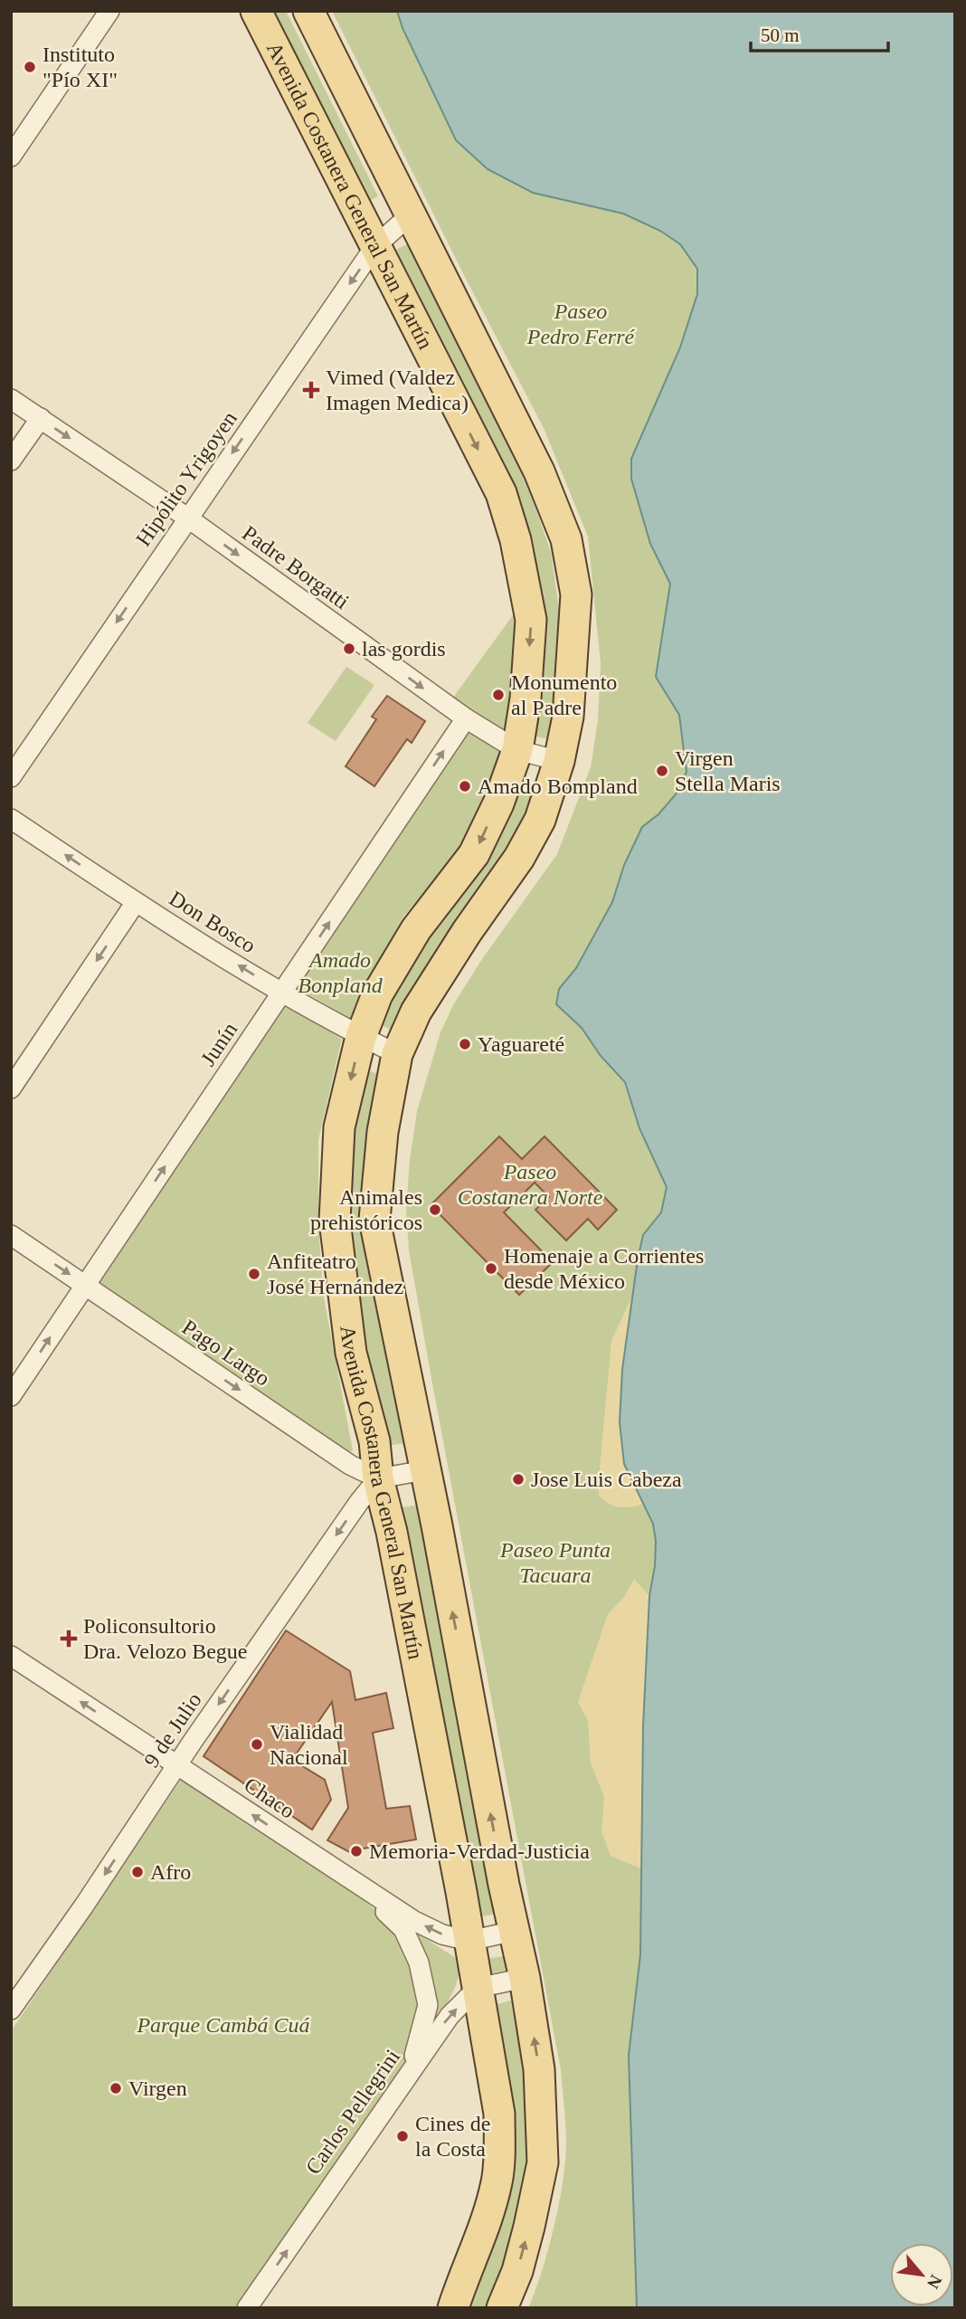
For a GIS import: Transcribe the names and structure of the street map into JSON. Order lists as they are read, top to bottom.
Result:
{
  "streets": {
    "main road": ["Avenida Costanera General San Martín"],
    "street": [
      "Hipólito Yrigoyen",
      "Padre Borgatti",
      "Don Bosco",
      "Junín",
      "Pago Largo",
      "9 de Julio",
      "Chaco",
      "Carlos Pellegrini"
    ]
  },
  "crossings": [
    ["Avenida Costanera General San Martín", "Hipólito Yrigoyen"],
    ["Avenida Costanera General San Martín", "Padre Borgatti"],
    ["Avenida Costanera General San Martín", "Don Bosco"],
    ["Avenida Costanera General San Martín", "Pago Largo"],
    ["Avenida Costanera General San Martín", "9 de Julio"],
    ["Avenida Costanera General San Martín", "Chaco"],
    ["Avenida Costanera General San Martín", "Carlos Pellegrini"],
    ["Hipólito Yrigoyen", "Padre Borgatti"],
    ["Padre Borgatti", "Junín"],
    ["Don Bosco", "Junín"],
    ["Junín", "Pago Largo"],
    ["Pago Largo", "9 de Julio"],
    ["9 de Julio", "Chaco"]
  ],
  "one_way": [
    "Hipólito Yrigoyen",
    "Padre Borgatti",
    "Don Bosco",
    "Junín",
    "Pago Largo",
    "9 de Julio",
    "Chaco",
    "Carlos Pellegrini"
  ],
  "parks": [
    "Paseo Pedro Ferré",
    "Amado Bonpland",
    "Paseo Costanera Norte",
    "Paseo Punta Tacuara",
    "Parque Cambá Cuá"
  ],
  "places": {
    "other": [
      "Instituto \"Pío XI\"",
      "las gordis",
      "Monumento al Padre",
      "Virgen Stella Maris",
      "Amado Bompland",
      "Yaguareté",
      "Animales prehistóricos",
      "Homenaje a Corrientes desde México",
      "Anfiteatro José Hernández",
      "Jose Luis Cabeza",
      "Vialidad Nacional",
      "Memoria-Verdad-Justicia",
      "Afro",
      "Virgen",
      "Cines de la Costa"
    ],
    "health": ["Vimed (Valdez Imagen Medica)", "Policonsultorio Dra. Velozo Begue"]
  },
  "scale_bar": "50 m",
  "north": "bottom right"
}
